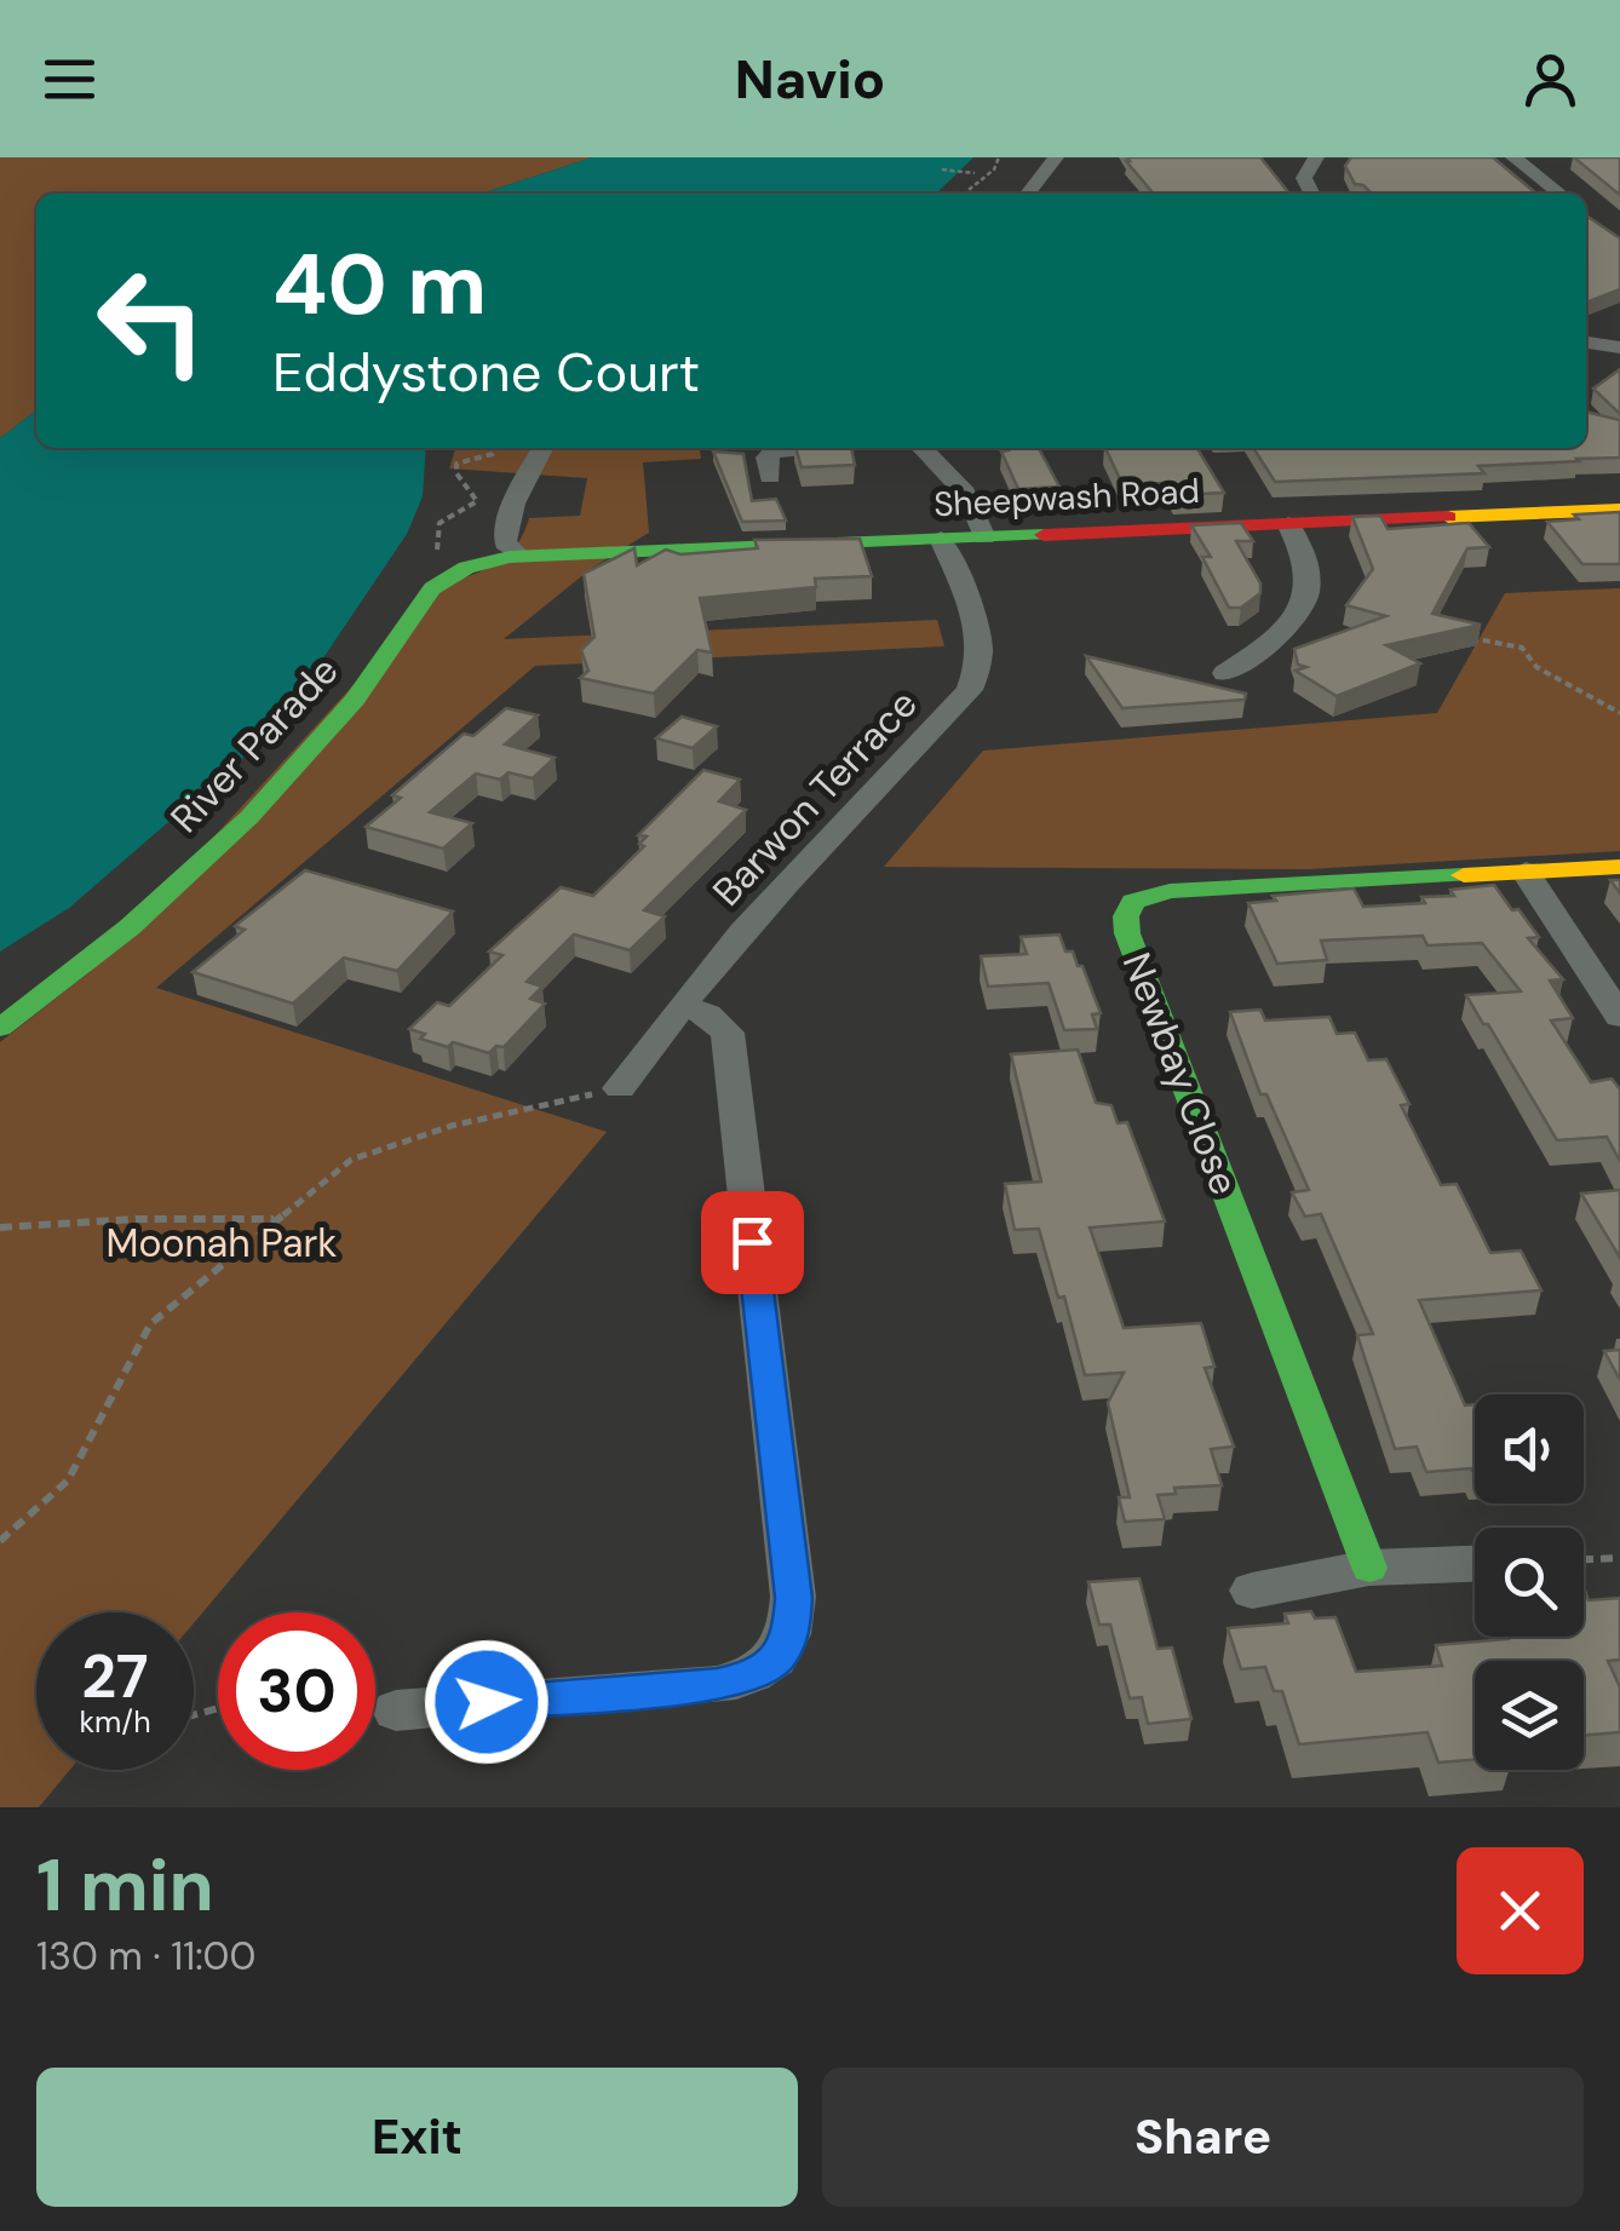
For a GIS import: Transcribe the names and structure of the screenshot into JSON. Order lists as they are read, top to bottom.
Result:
{
  "streets": {
    "street": [
      "Sheepwash Road",
      "River Parade",
      "Barwon Terrace",
      "Newbay Close"
    ]
  },
  "crossings": [
    ["Sheepwash Road", "Barwon Terrace"]
  ],
  "parks": ["Moonah Park"],
  "page": {
    "header": "Navio",
    "turn": ["40 m", "Eddystone Court"],
    "speed": "27 km/h",
    "limit": "30",
    "heading": ["1 min", "130 m · 11:00"],
    "buttons": ["Exit", "Share"]
  }
}
